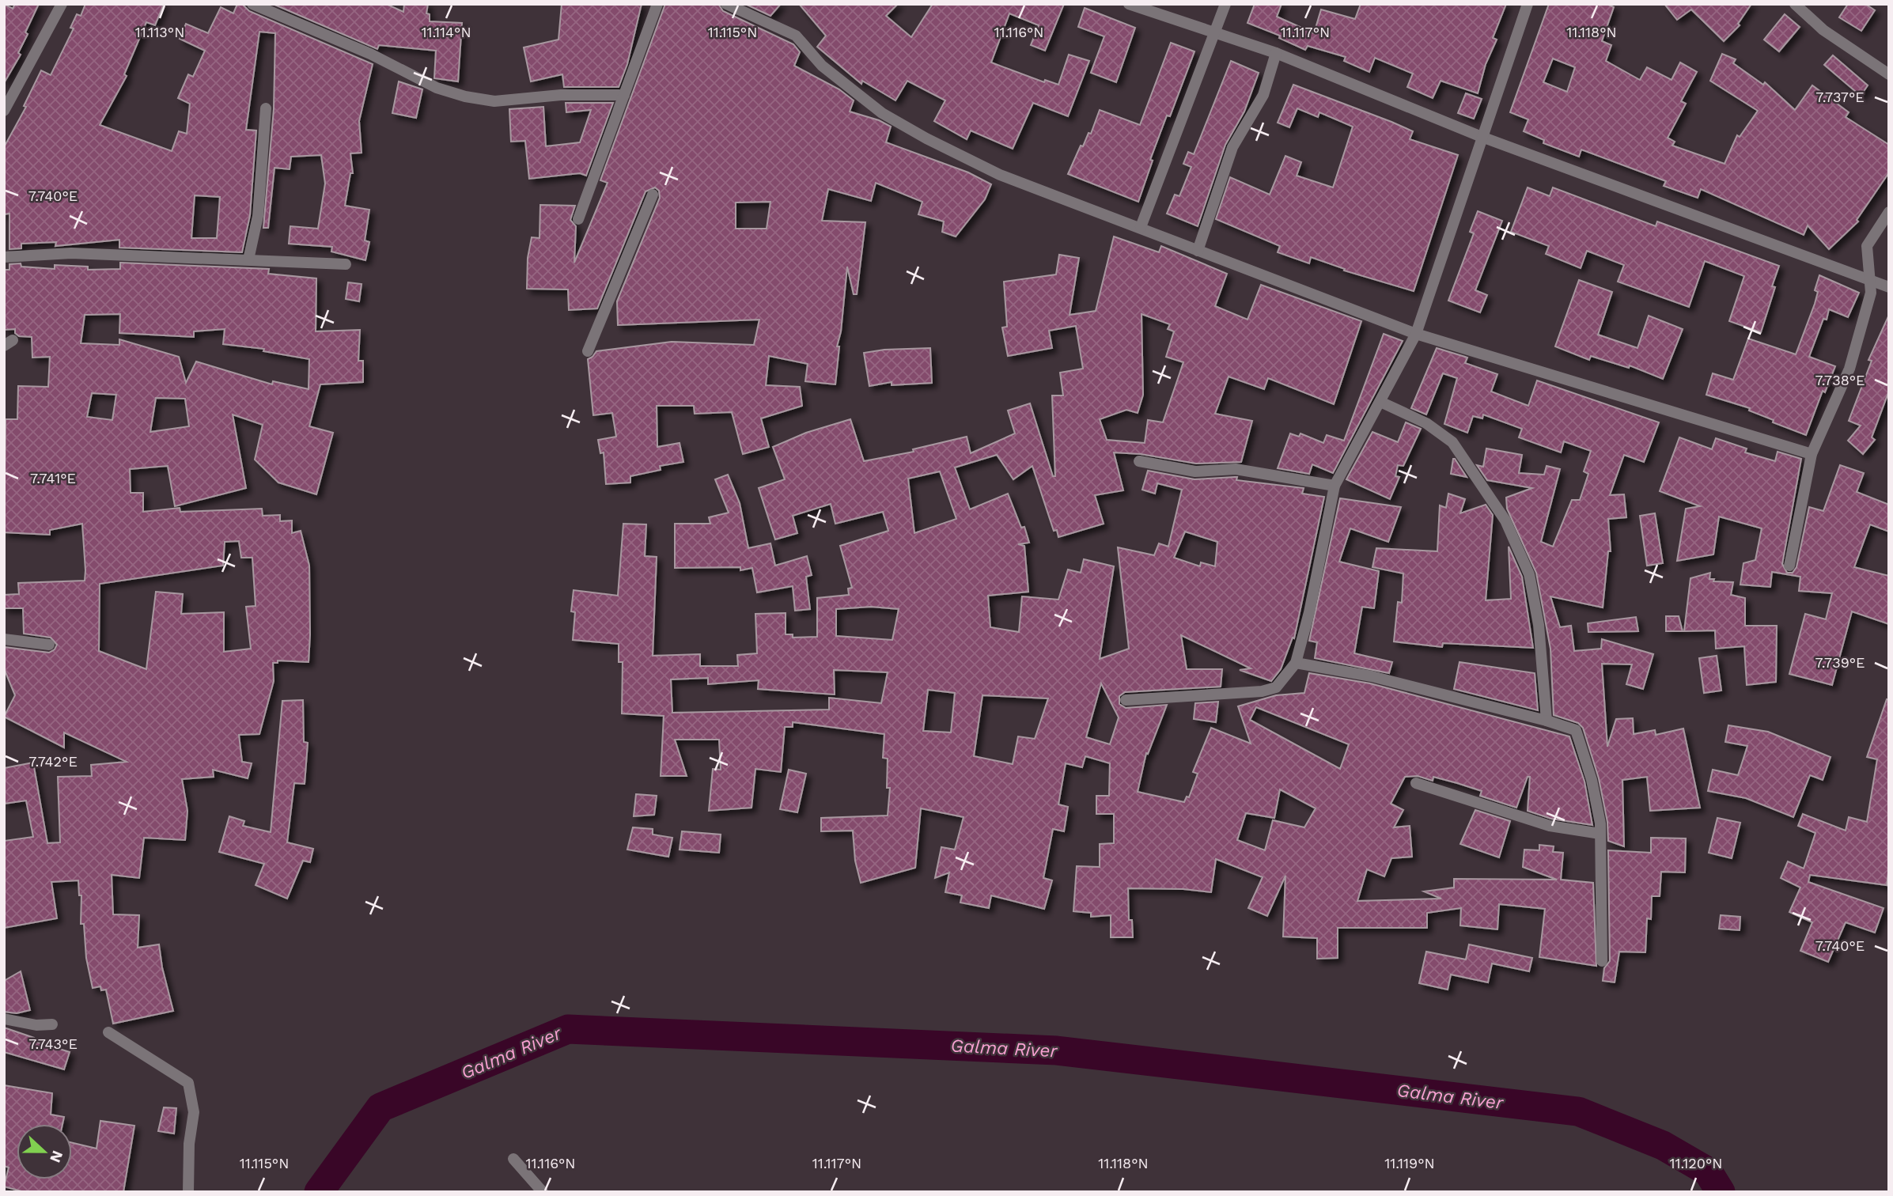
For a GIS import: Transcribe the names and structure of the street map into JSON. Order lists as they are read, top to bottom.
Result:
{
  "water": ["Galma River"],
  "north": "right",
  "coordinates": [
    "11.113°N",
    "11.114°N",
    "11.115°N",
    "11.116°N",
    "11.117°N",
    "11.118°N",
    "7.737°E",
    "7.740°E",
    "7.738°E",
    "7.741°E",
    "7.739°E",
    "7.742°E",
    "7.743°E",
    "11.119°N",
    "11.120°N"
  ]
}
